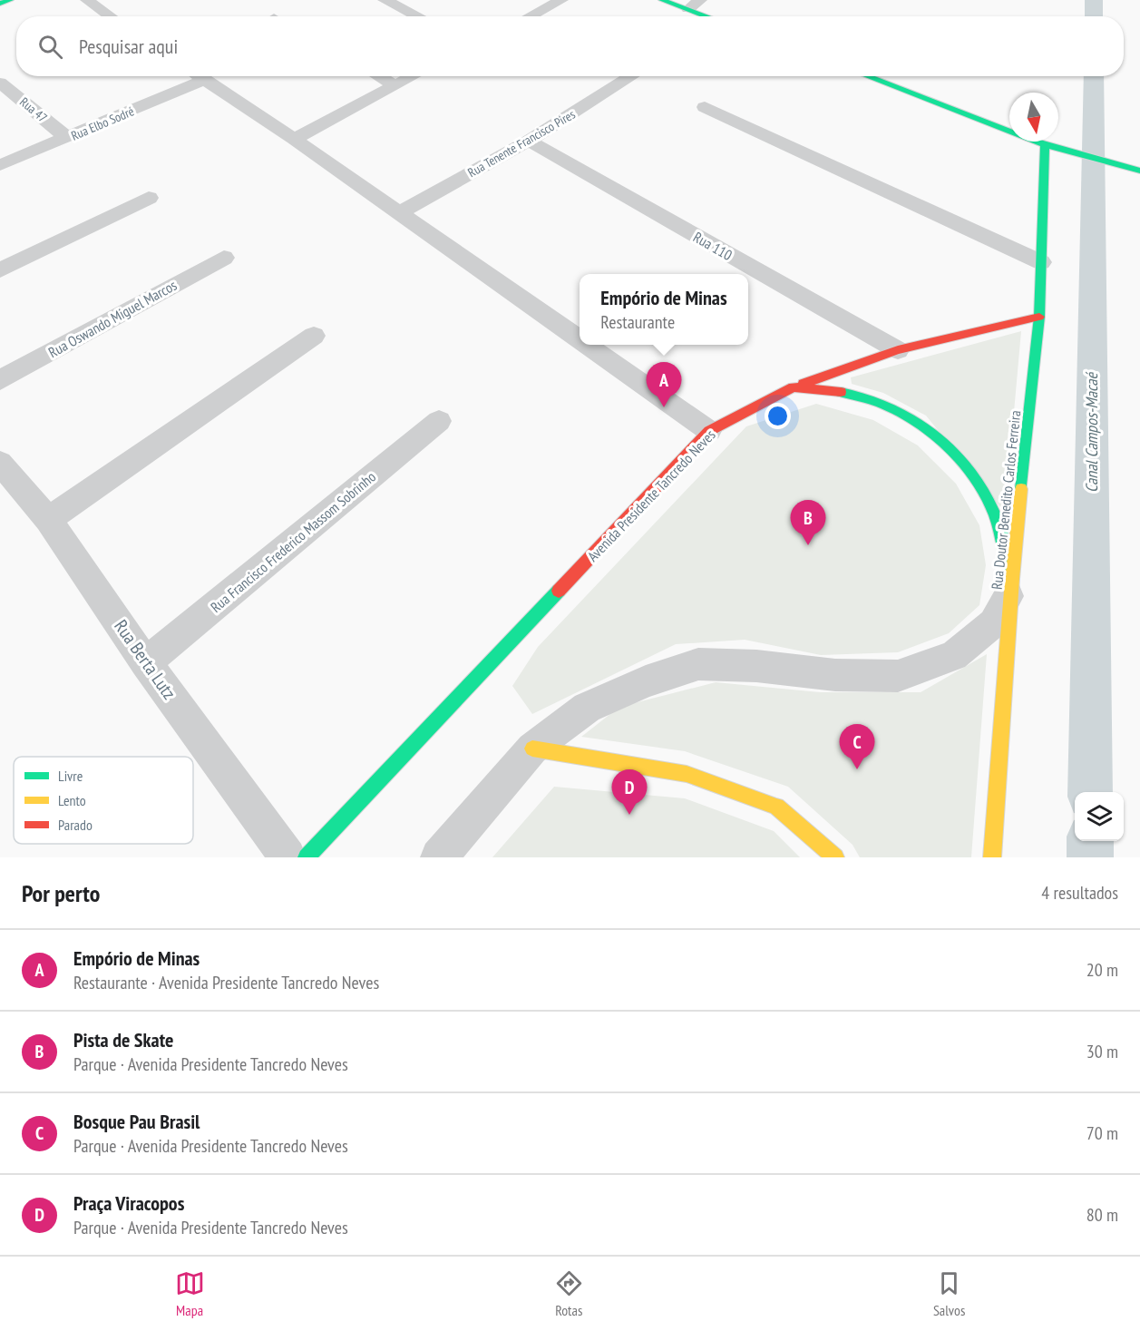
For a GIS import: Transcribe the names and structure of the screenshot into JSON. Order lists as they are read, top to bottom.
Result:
{
  "streets": {
    "street": [
      "Rua 47",
      "Rua Elbo Sodré",
      "Rua Tenente Francisco Pires",
      "Rua 110",
      "Rua Oswando Miguel Marcos",
      "Avenida Presidente Tancredo Neves",
      "Rua Doutor Benedito Carlos Ferreira",
      "Rua Francisco Frederico Massom Sobrinho",
      "Rua Berta Lutz"
    ]
  },
  "crossings": [
    ["Rua 47", "Rua Elbo Sodré"],
    ["Rua Tenente Francisco Pires", "Rua 110"],
    ["Rua 110", "Avenida Presidente Tancredo Neves"],
    ["Avenida Presidente Tancredo Neves", "Rua Doutor Benedito Carlos Ferreira"],
    ["Rua Francisco Frederico Massom Sobrinho", "Rua Berta Lutz"]
  ],
  "water": ["Canal Campos-Macaé"],
  "legend": ["Livre", "Lento", "Parado"],
  "north": "bottom",
  "page": {
    "search": "Pesquisar aqui",
    "popup": ["Empório de Minas", "Restaurante"],
    "pins": [
      "A",
      "B",
      "C",
      "D"
    ],
    "heading": ["Por perto", "4 resultados"],
    "list": [
      {
        "mark": "A",
        "name": "Empório de Minas",
        "note": "Restaurante · Avenida Presidente Tancredo Neves",
        "value": "20 m"
      },
      {
        "mark": "B",
        "name": "Pista de Skate",
        "note": "Parque · Avenida Presidente Tancredo Neves",
        "value": "30 m"
      },
      {
        "mark": "C",
        "name": "Bosque Pau Brasil",
        "note": "Parque · Avenida Presidente Tancredo Neves",
        "value": "70 m"
      },
      {
        "mark": "D",
        "name": "Praça Viracopos",
        "note": "Parque · Avenida Presidente Tancredo Neves",
        "value": "80 m"
      }
    ],
    "nav": ["Mapa", "Rotas", "Salvos"]
  }
}
